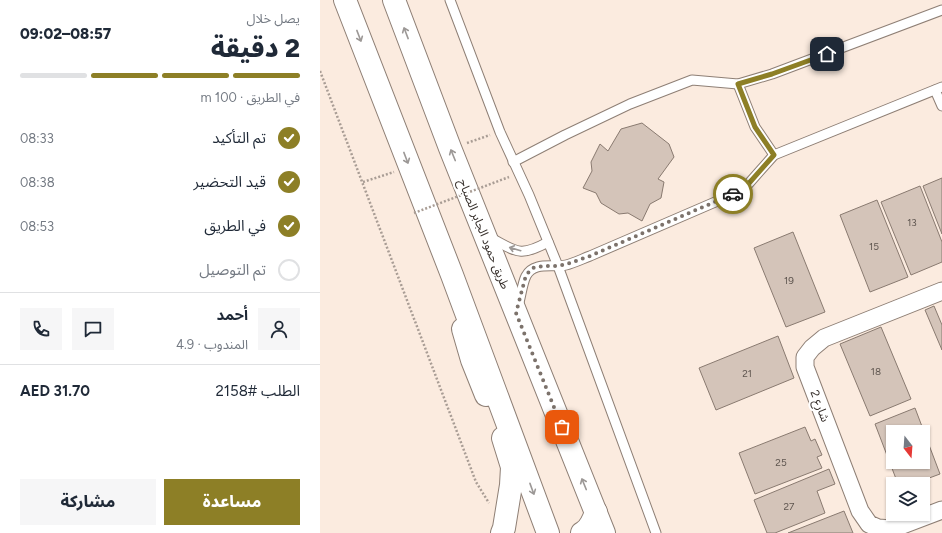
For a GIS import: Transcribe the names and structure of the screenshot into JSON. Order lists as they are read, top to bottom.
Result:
{
  "streets": {
    "main road": ["طريق حمود الجابر الصباح"],
    "street": ["شارع 2"]
  },
  "house_numbers": [
    "13",
    "15",
    "19",
    "18",
    "21",
    "25",
    "27"
  ],
  "north": "bottom",
  "page": {
    "heading": ["2 دقيقة", "يصل خلال", "08:57–09:02"],
    "panel": [
      "أحمد",
      "المندوب · 4.9",
      "الطلب #2158",
      "AED 31.70"
    ],
    "bar": "في الطريق · 100 m",
    "list": [
      ["تم التأكيد", "08:33"],
      ["قيد التحضير", "08:38"],
      ["في الطريق", "08:53"],
      "تم التوصيل"
    ],
    "buttons": ["مساعدة", "مشاركة"]
  }
}
